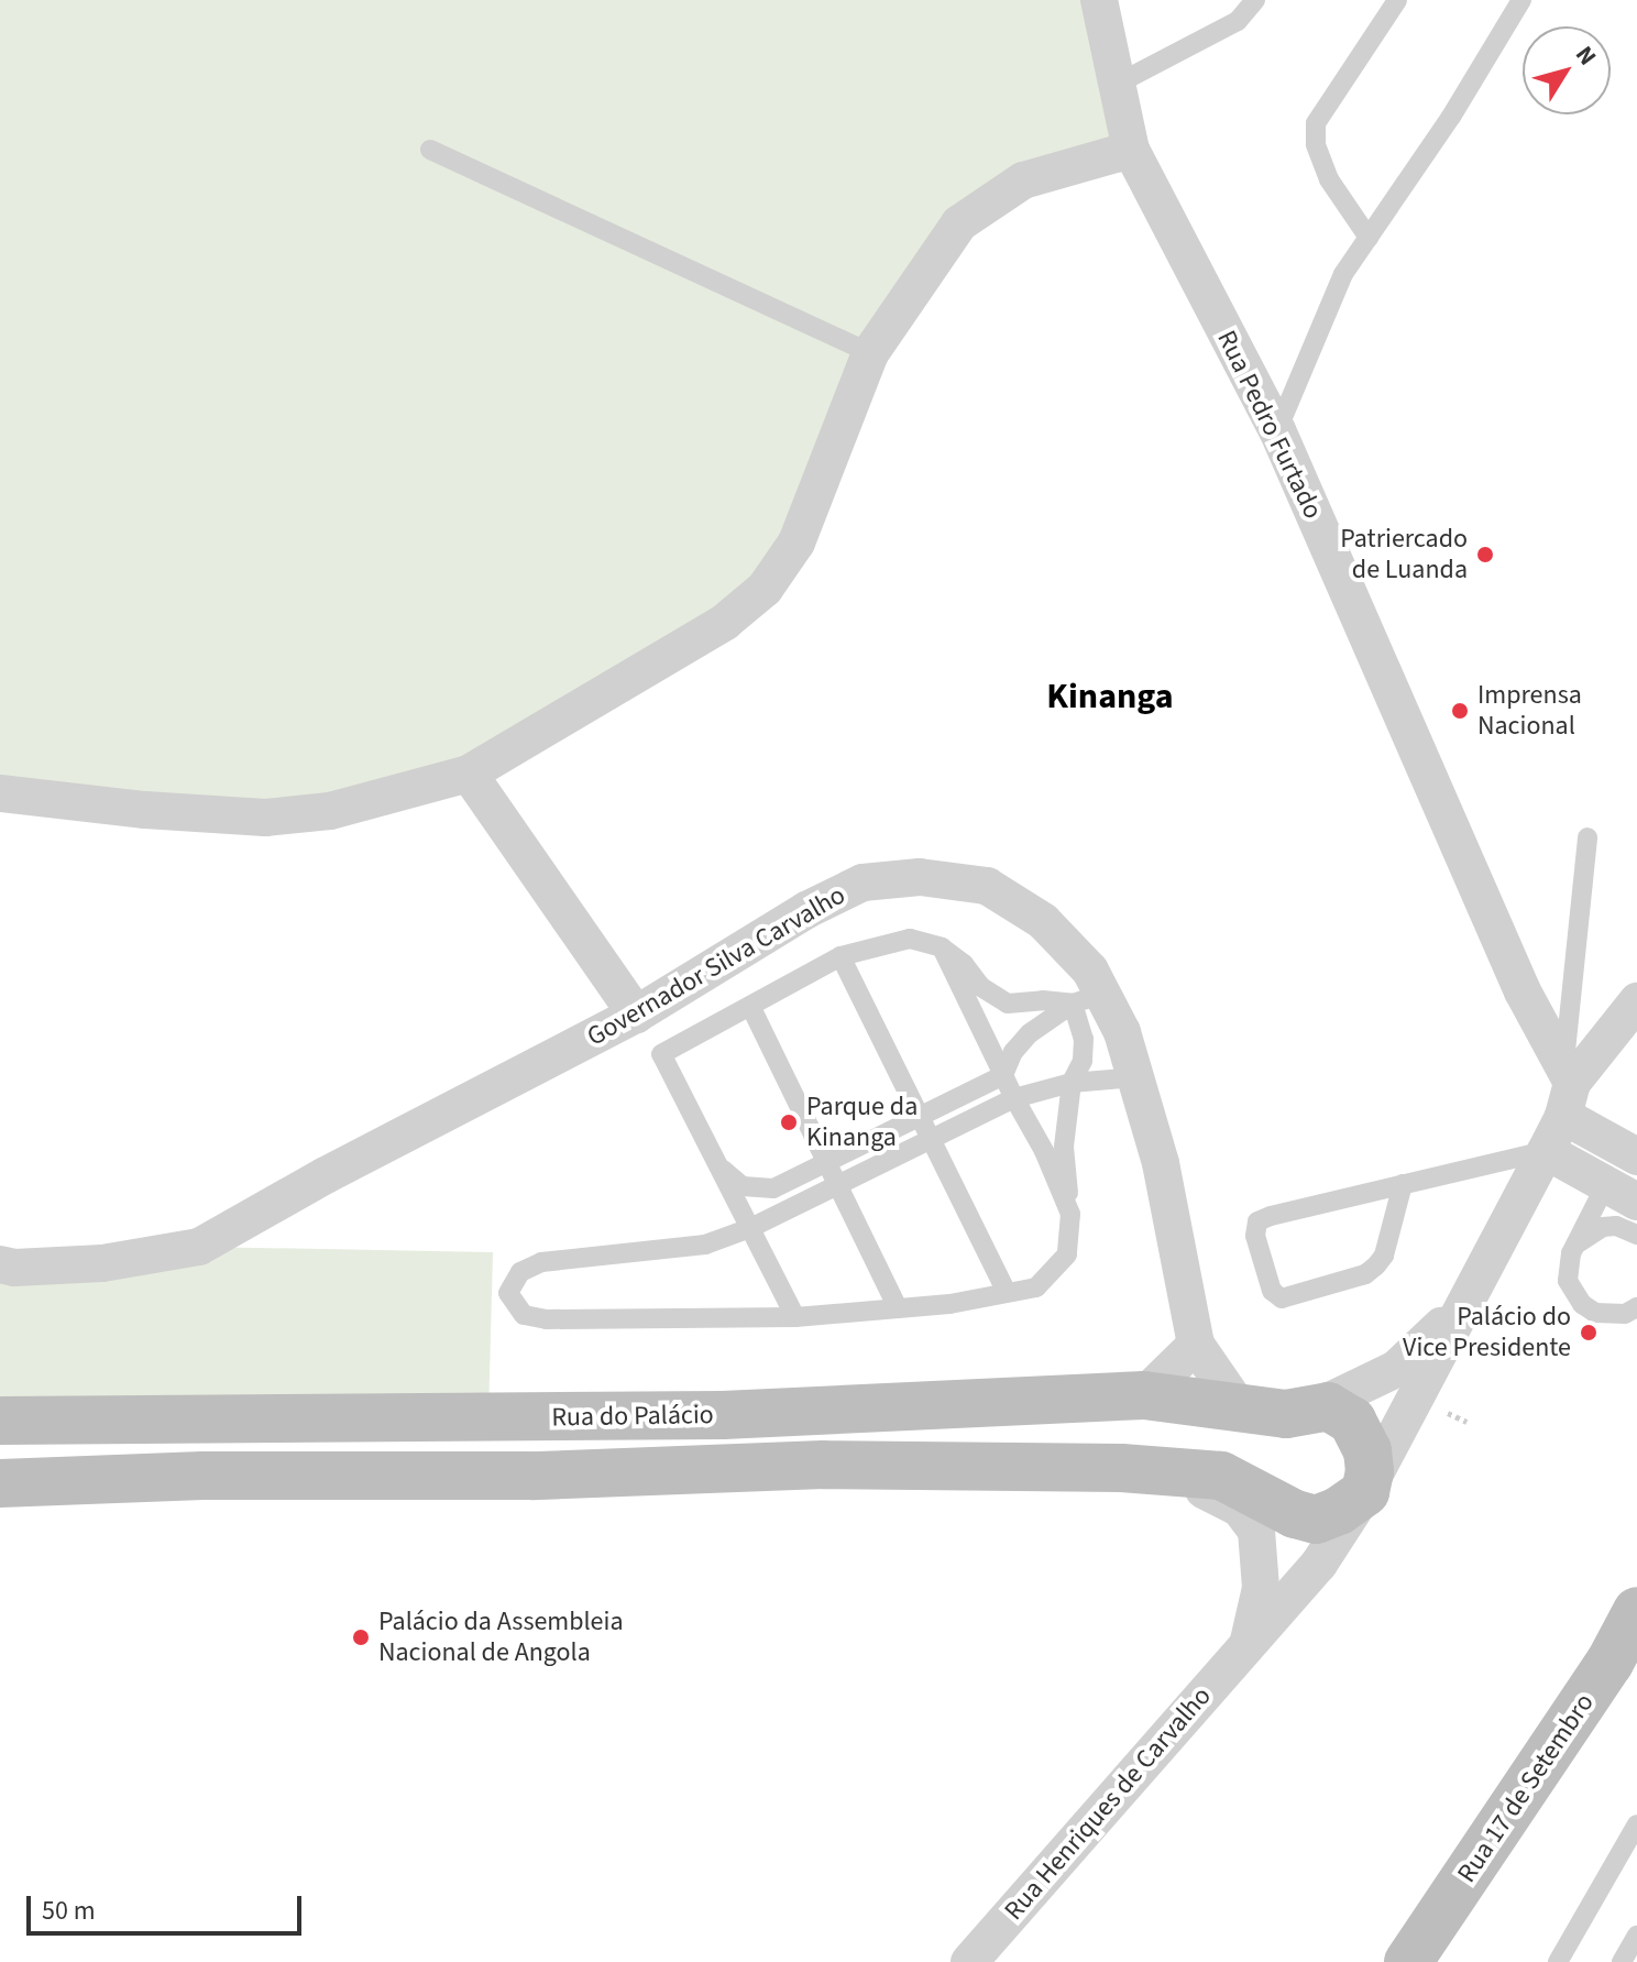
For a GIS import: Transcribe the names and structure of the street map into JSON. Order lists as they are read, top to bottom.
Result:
{
  "streets": {
    "street": [
      "Rua Pedro Furtado",
      "Governador Silva Carvalho",
      "Rua do Palácio",
      "Rua 17 de Setembro",
      "Rua Henriques de Carvalho"
    ]
  },
  "crossings": [
    ["Rua Pedro Furtado", "Rua Henriques de Carvalho"],
    ["Governador Silva Carvalho", "Rua do Palácio"],
    ["Rua do Palácio", "Rua Henriques de Carvalho"]
  ],
  "districts": ["Kinanga"],
  "places": [
    "Patriercado de Luanda",
    "Imprensa Nacional",
    "Parque da Kinanga",
    "Palácio do Vice Presidente",
    "Palácio da Assembleia Nacional de Angola"
  ],
  "scale_bar": "50 m",
  "north": "top right"
}
